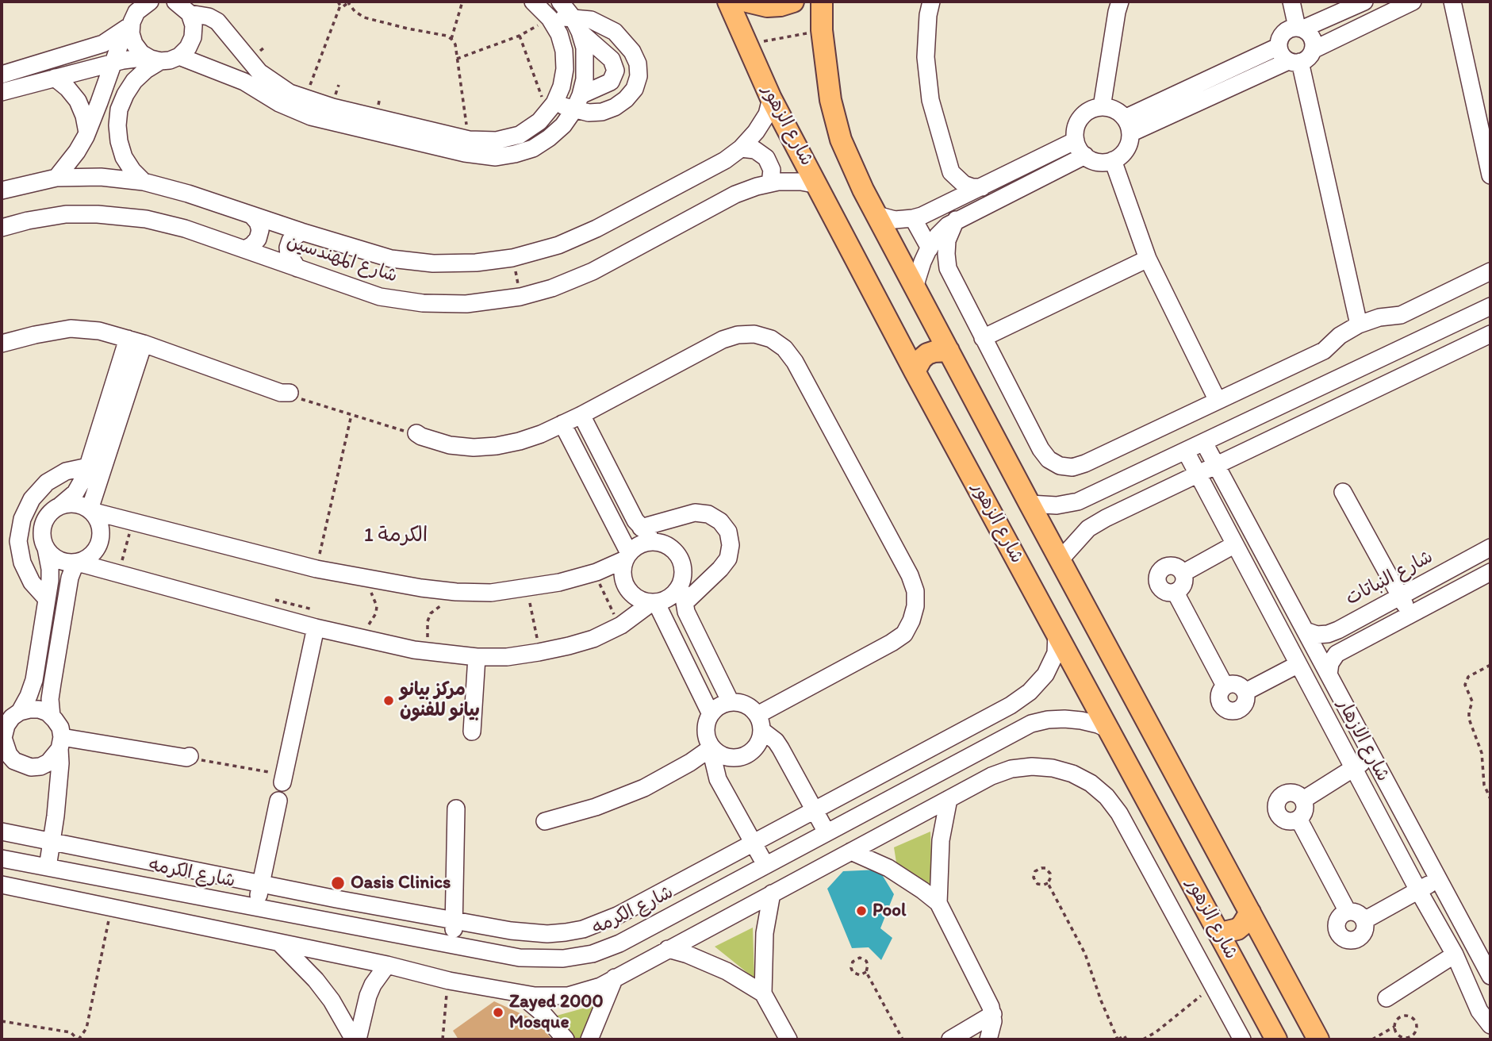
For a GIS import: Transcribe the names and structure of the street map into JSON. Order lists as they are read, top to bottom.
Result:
{
  "streets": {
    "main road": ["شارع الزهور"],
    "street": [
      "شارع المهندسين",
      "شارع النباتات",
      "شارع الازهار",
      "شارع الكرمه"
    ]
  },
  "crossings": [
    ["شارع الزهور", "شارع المهندسين"],
    ["شارع الزهور", "شارع الكرمه"],
    ["شارع النباتات", "شارع الازهار"]
  ],
  "districts": ["الكرمة 1"],
  "places": [
    "مركز بيانو بيانو للفنون",
    "Oasis Clinics",
    "Pool",
    "Zayed 2000 Mosque"
  ]
}
